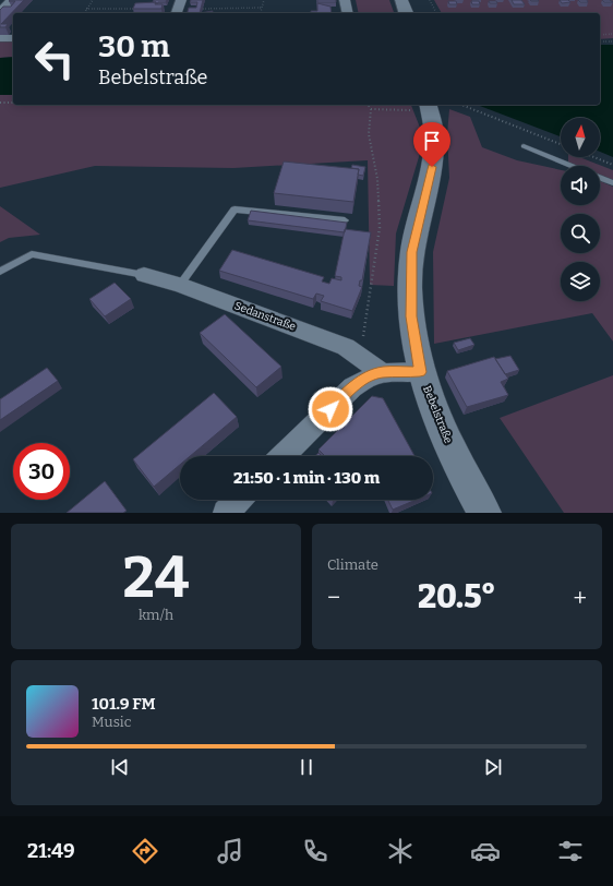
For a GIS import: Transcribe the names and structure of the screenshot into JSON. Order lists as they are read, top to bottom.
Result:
{
  "streets": {
    "main road": ["Bebelstraße"],
    "street": ["Sedanstraße"]
  },
  "north": "top",
  "page": {
    "turn": ["30 m", "Bebelstraße"],
    "limit": "30",
    "trip": "21:50 · 1 min · 130 m",
    "tile": [
      ["24", "km/h"],
      "Climate"
    ],
    "heat": ["−", "20.5°", "+"],
    "song": ["101.9 FM", "Music"],
    "tabs": "21:49"
  }
}
